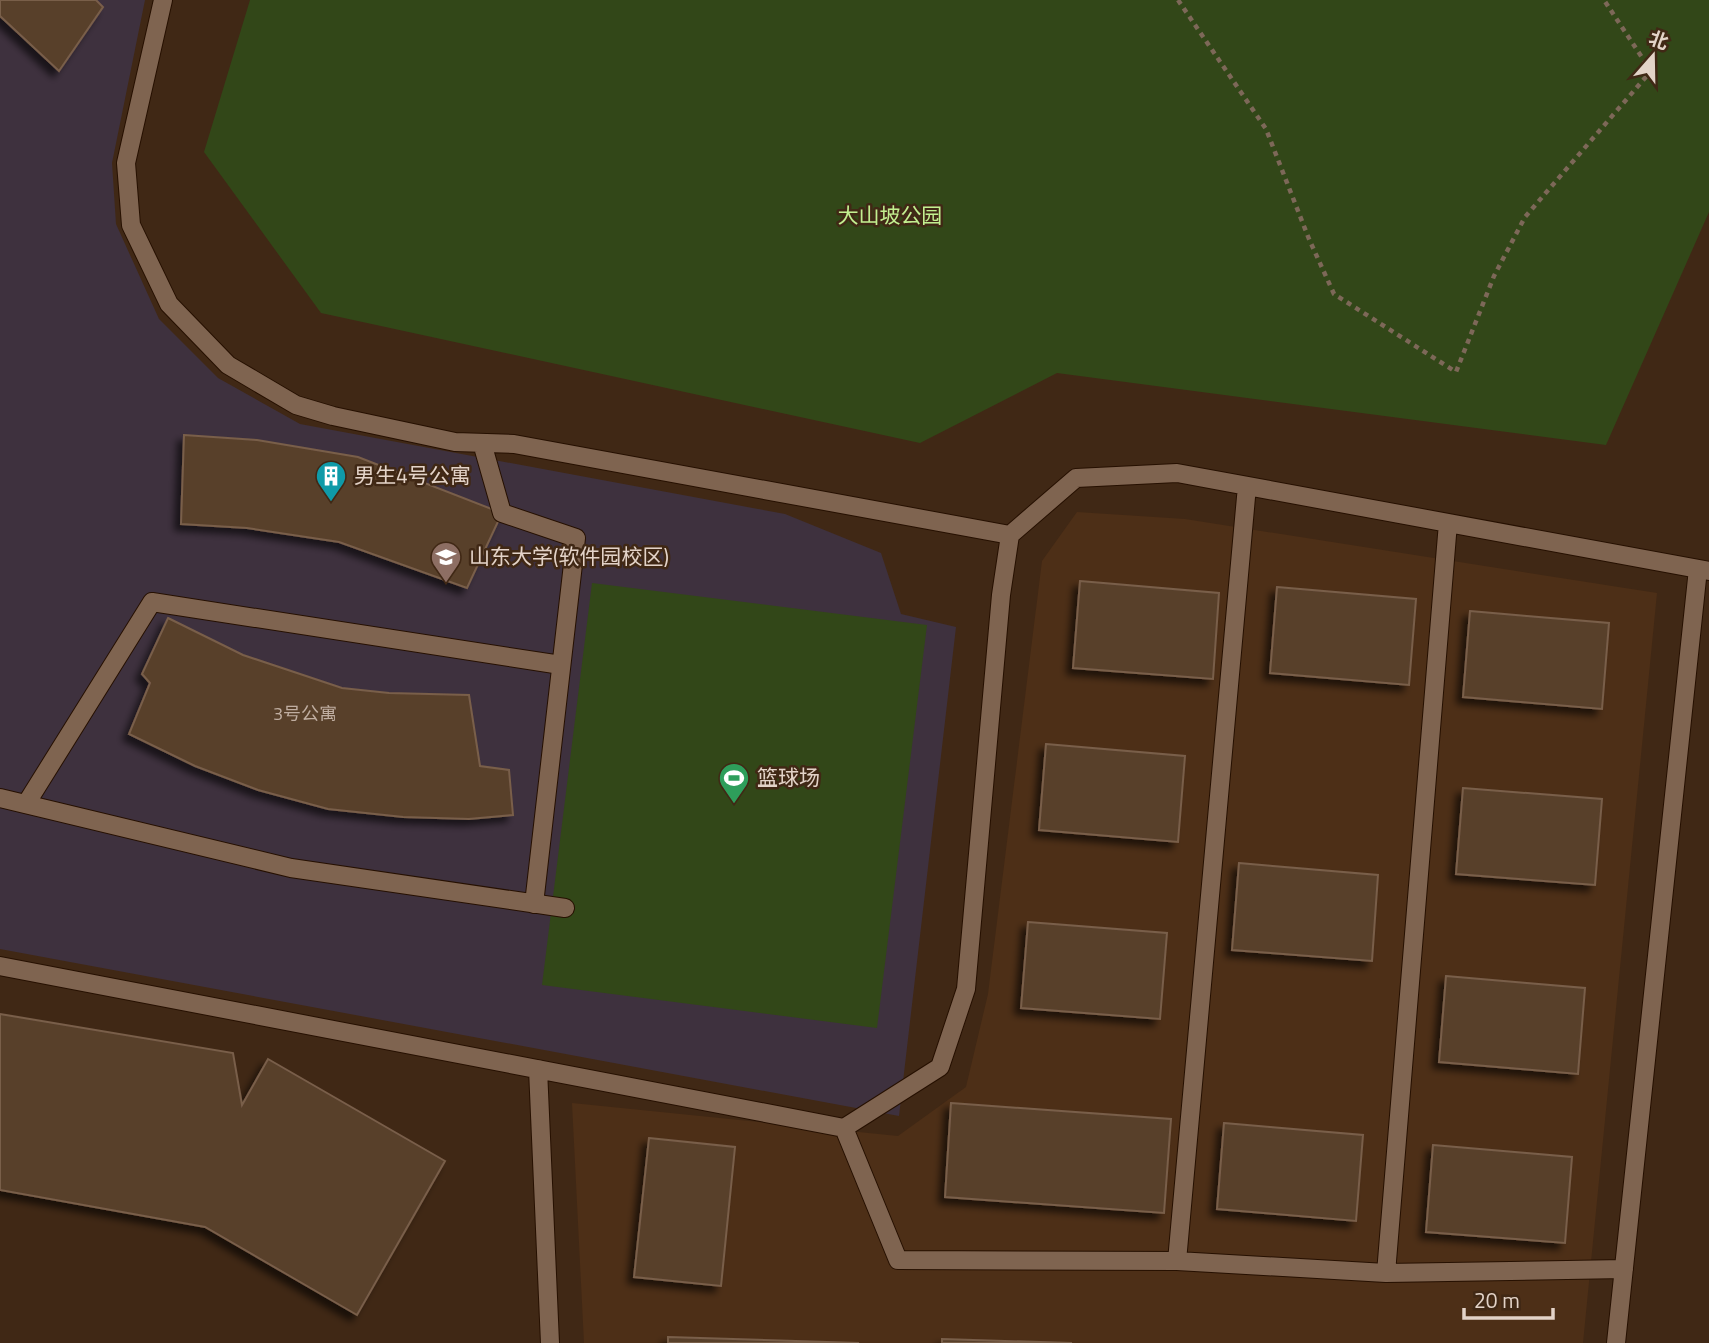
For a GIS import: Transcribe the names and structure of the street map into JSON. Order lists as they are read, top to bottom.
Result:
{
  "parks": ["大山坡公园"],
  "places": {
    "building": ["男生4号公寓"],
    "school or university": ["山东大学(软件园校区)"],
    "sports": ["篮球场"]
  },
  "house_numbers": ["3号公寓"],
  "scale_bar": "20 m",
  "north": "top"
}
